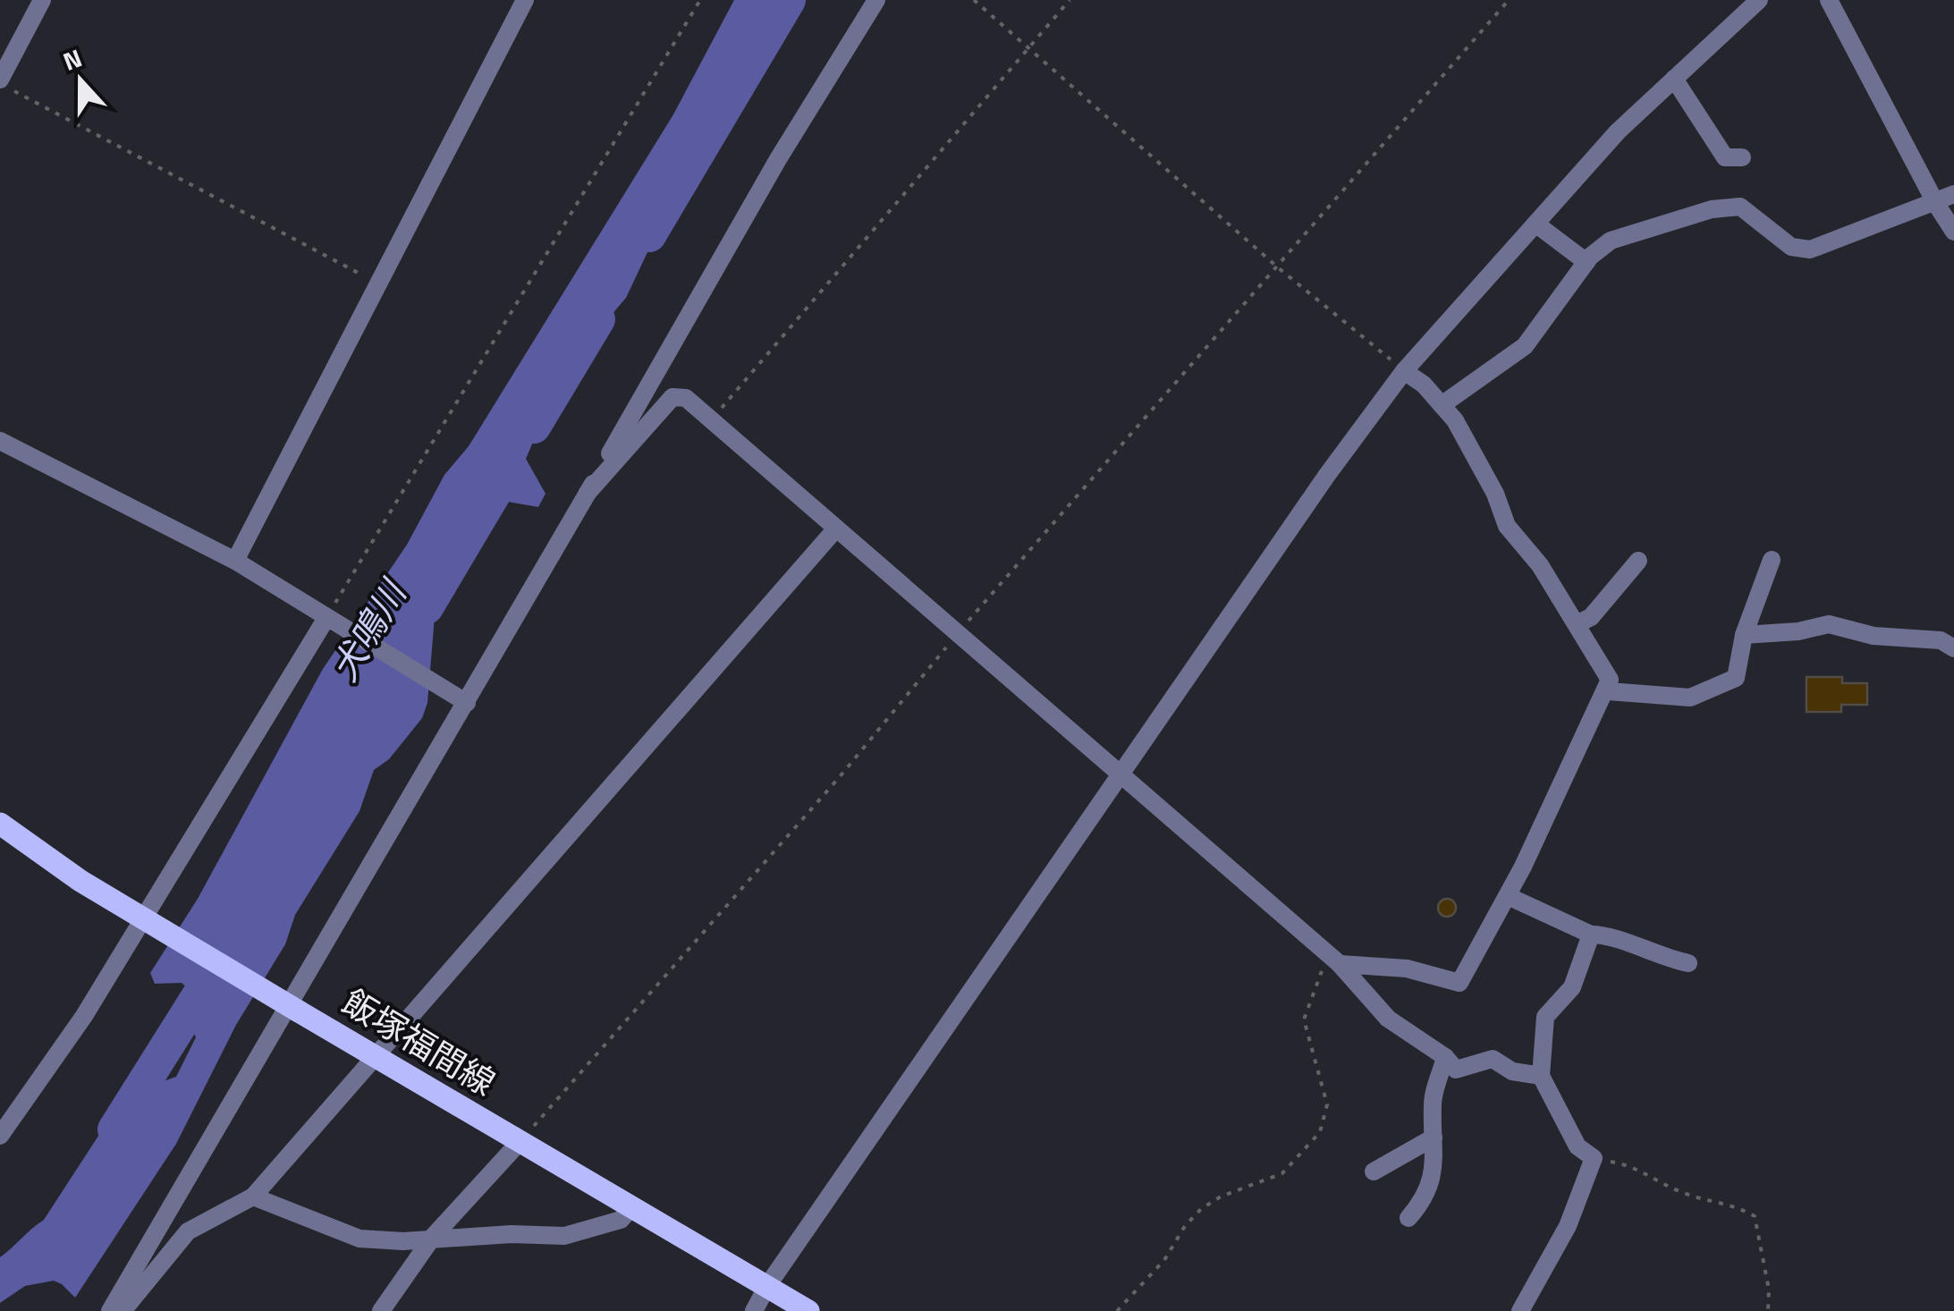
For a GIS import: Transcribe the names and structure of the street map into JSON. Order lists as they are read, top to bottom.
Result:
{
  "streets": {
    "main road": ["飯塚福間線"]
  },
  "water": ["犬鳴川"],
  "north": "top"
}
